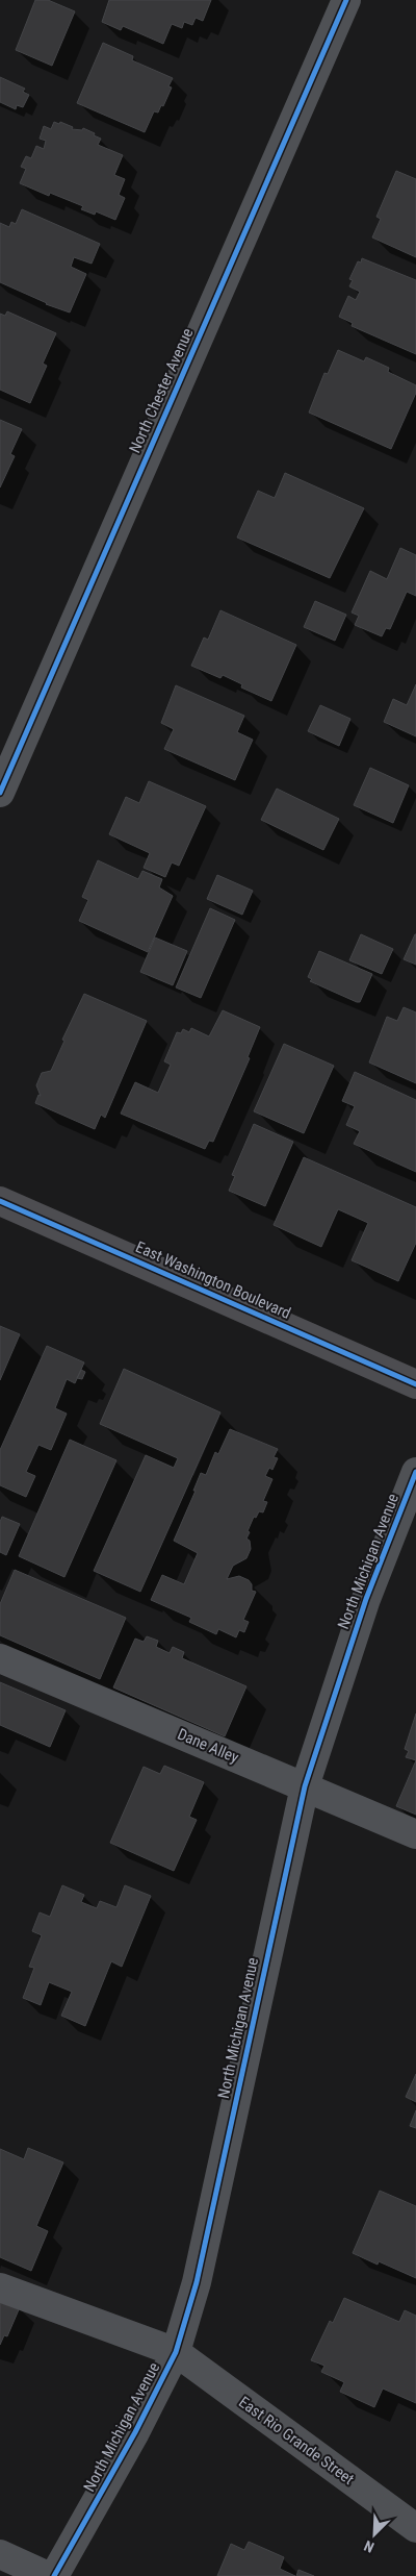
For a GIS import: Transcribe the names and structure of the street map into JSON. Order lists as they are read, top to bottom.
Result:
{
  "streets": {
    "main road": ["East Washington Boulevard"],
    "street": [
      "North Chester Avenue",
      "North Michigan Avenue",
      "Dane Alley",
      "East Rio Grande Street"
    ]
  },
  "crossings": [
    ["North Michigan Avenue", "Dane Alley"],
    ["North Michigan Avenue", "East Rio Grande Street"]
  ],
  "north": "bottom left"
}
